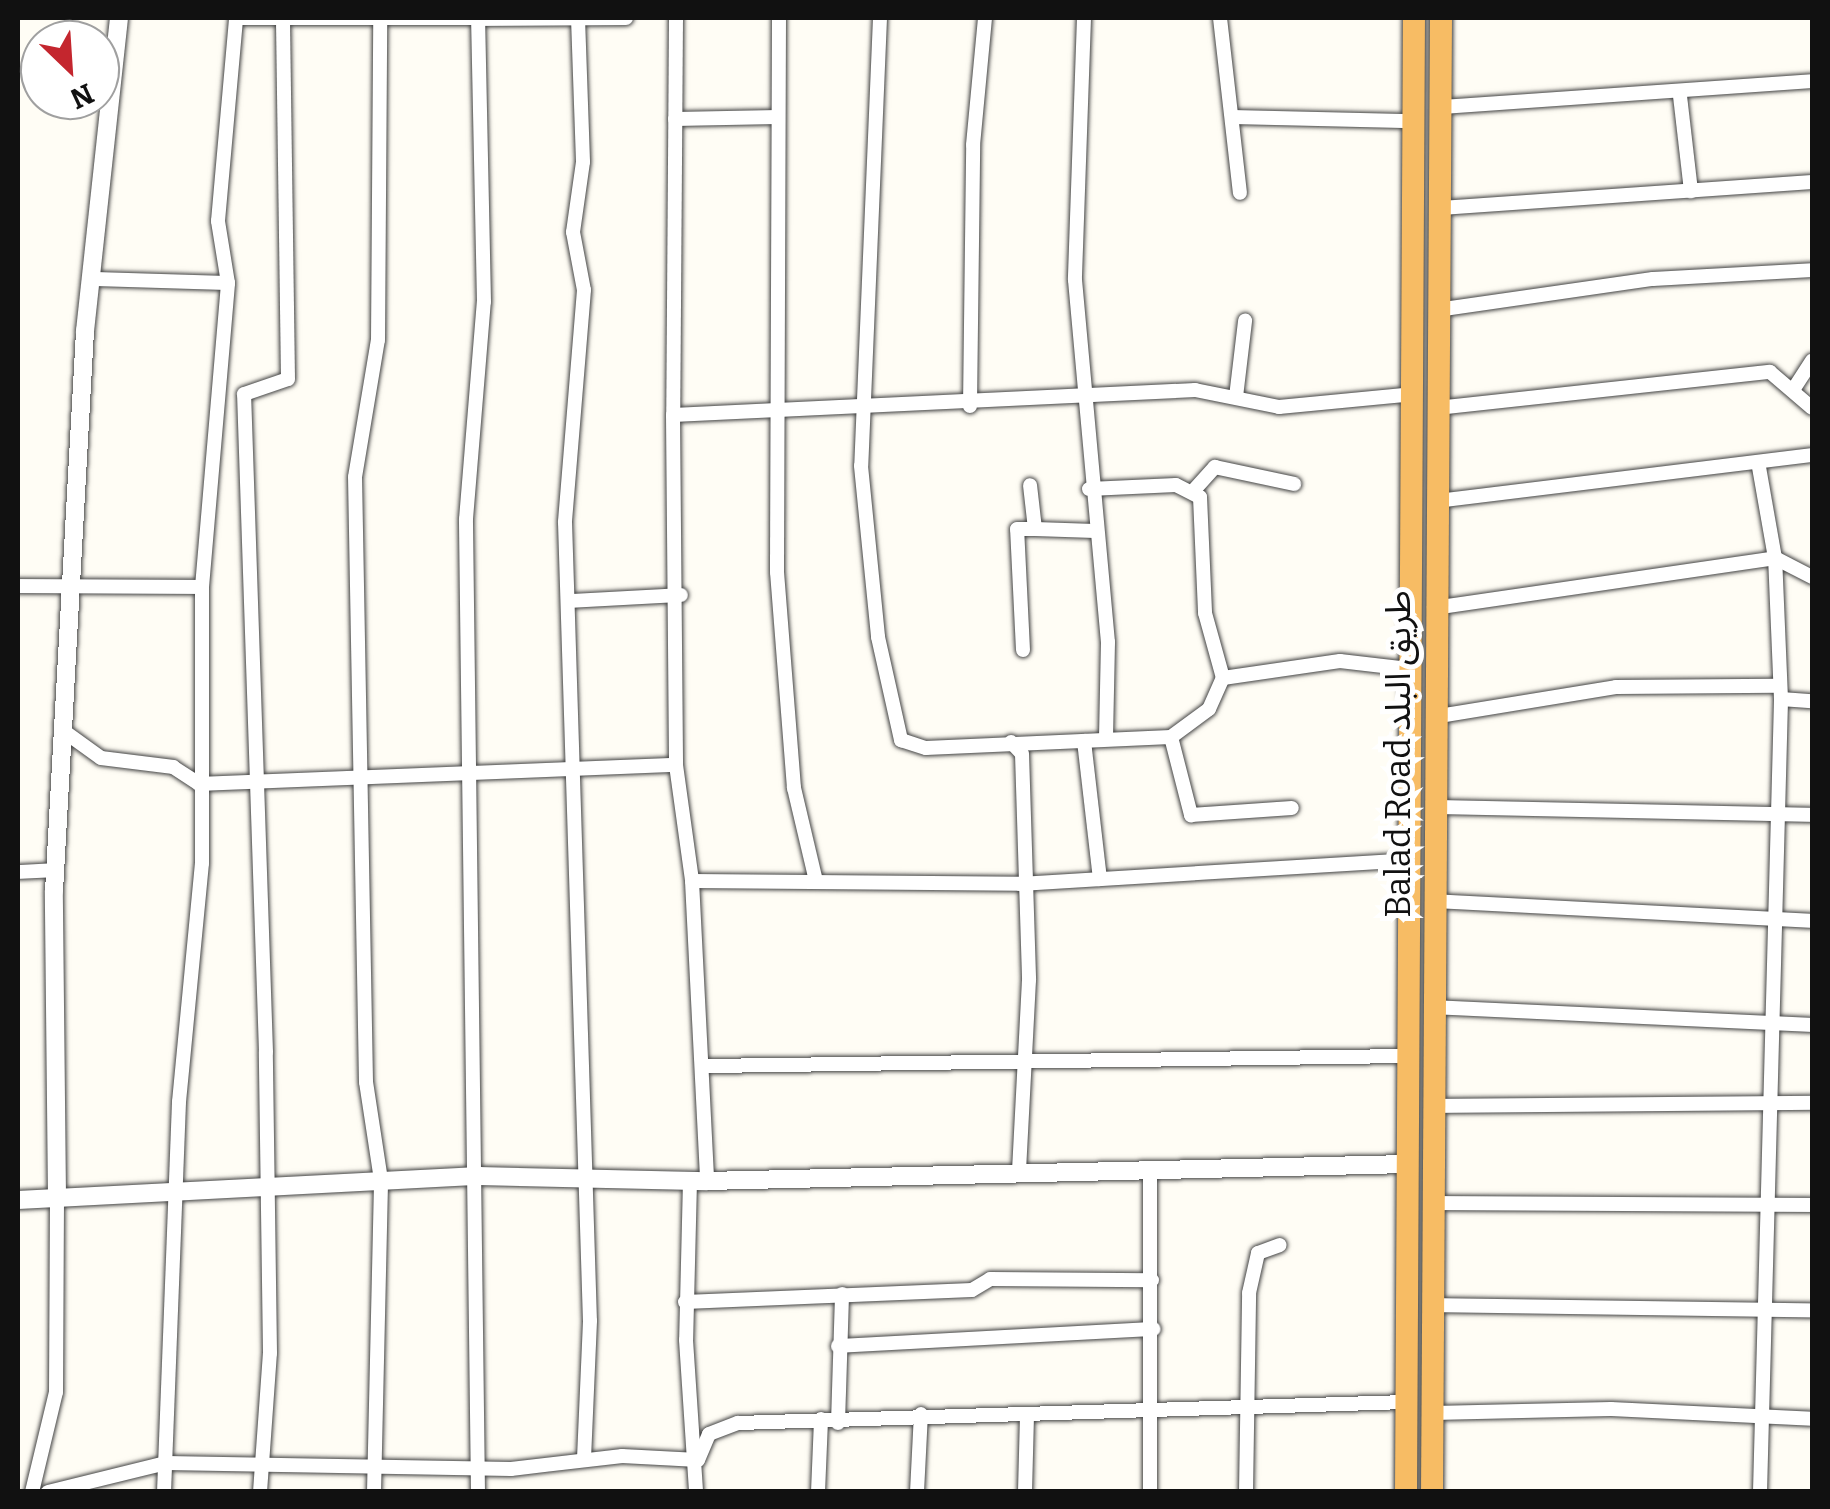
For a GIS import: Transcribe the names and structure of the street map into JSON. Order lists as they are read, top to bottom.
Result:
{
  "streets": {
    "highway": ["Balad Road طريق البلد"]
  },
  "north": "bottom right"
}
